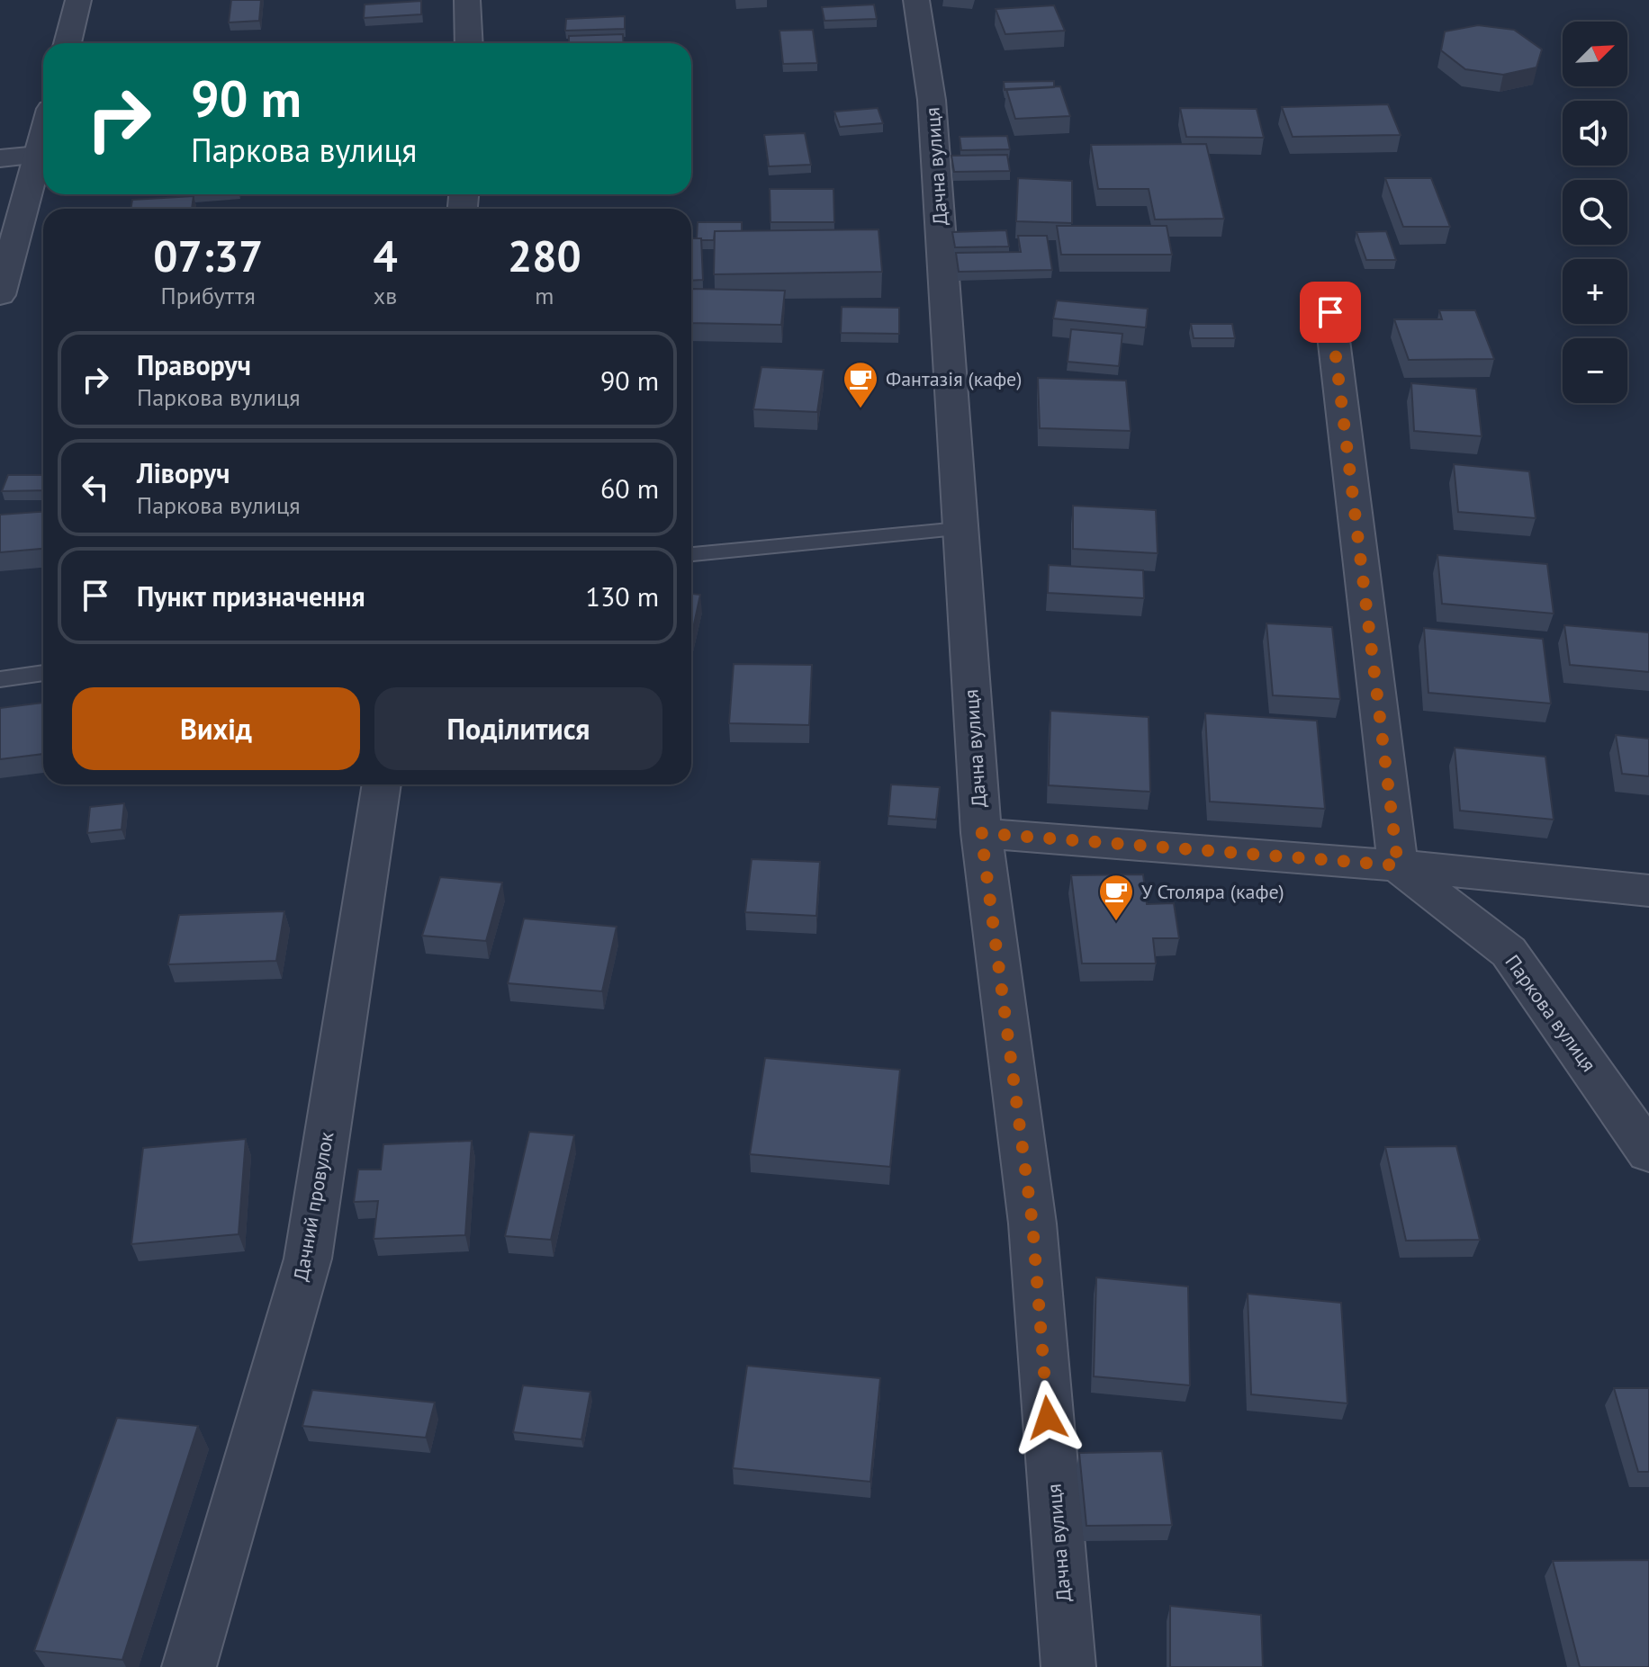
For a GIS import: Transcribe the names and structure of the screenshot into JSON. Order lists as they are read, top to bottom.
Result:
{
  "streets": {
    "street": ["Дачна вулиця", "Паркова вулиця", "Дачний провулок"]
  },
  "places": {
    "cafe": ["Фантазія (кафе)", "У Столяра (кафе)"]
  },
  "north": "top right",
  "page": {
    "map_buttons": ["+", "−"],
    "turn": ["90 m", "Паркова вулиця"],
    "eta": [
      "07:37",
      "Прибуття",
      "4",
      "хв",
      "280",
      "m"
    ],
    "list": [
      {
        "name": "Праворуч",
        "note": "Паркова вулиця",
        "value": "90 m"
      },
      {
        "name": "Ліворуч",
        "note": "Паркова вулиця",
        "value": "60 m"
      },
      {
        "name": "Пункт призначення",
        "value": "130 m"
      }
    ],
    "buttons": ["Вихід", "Поділитися"]
  }
}
